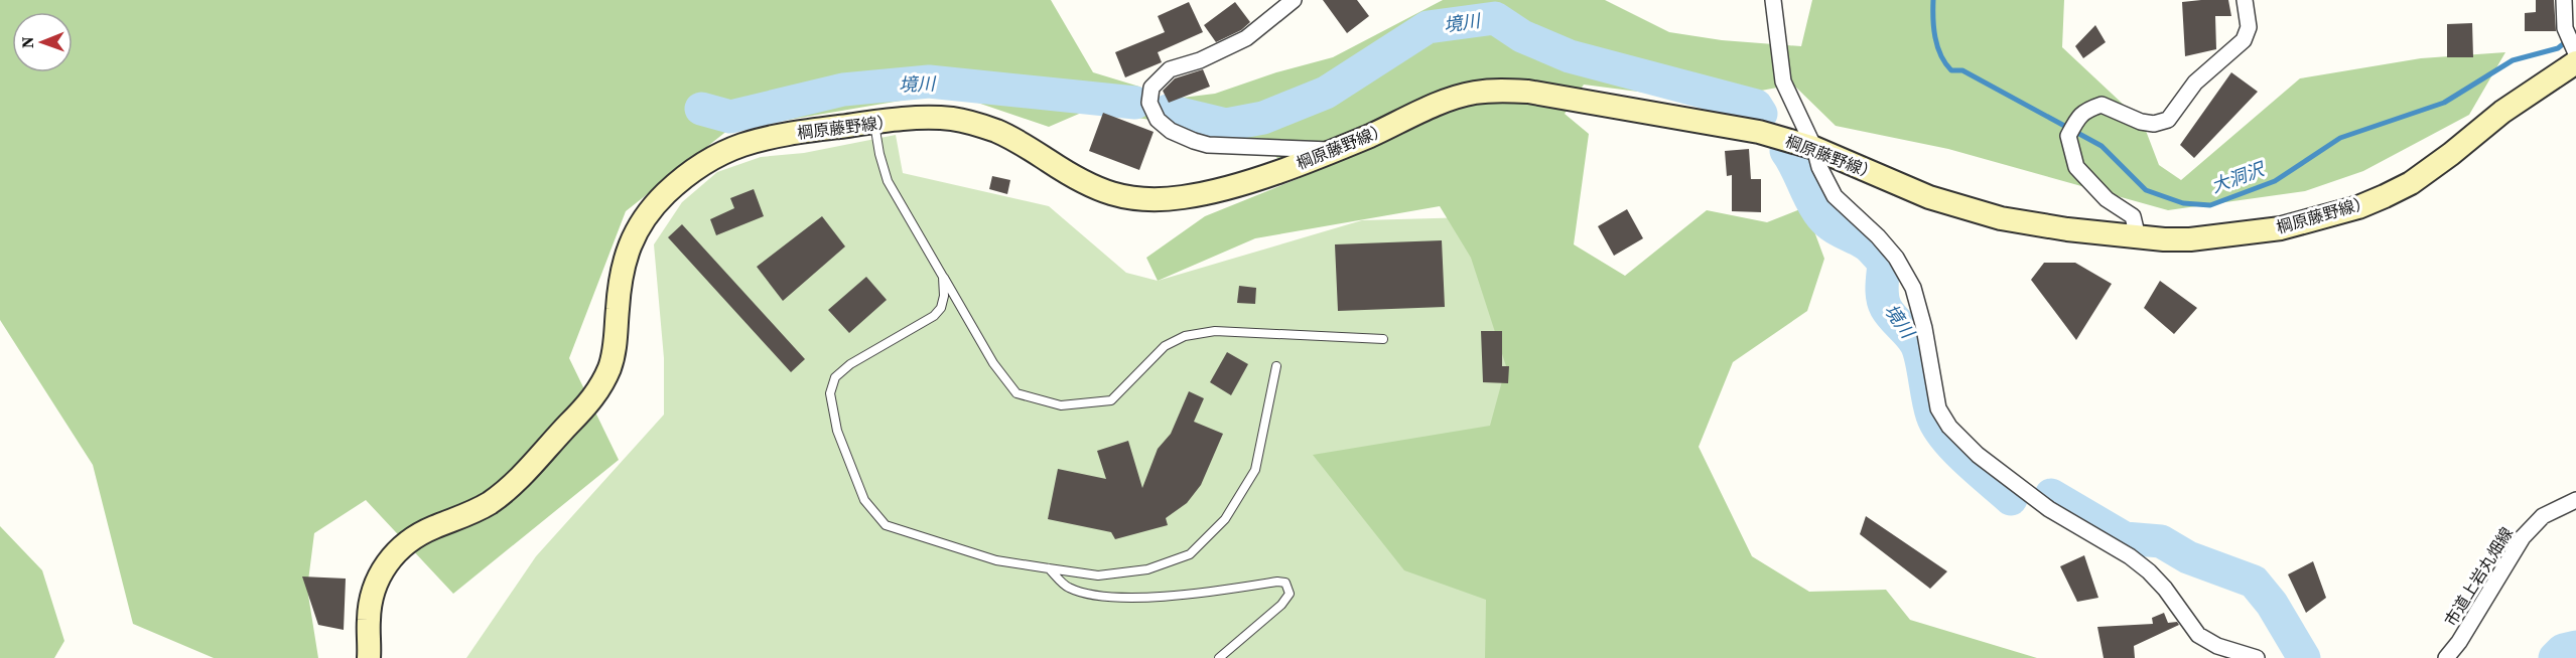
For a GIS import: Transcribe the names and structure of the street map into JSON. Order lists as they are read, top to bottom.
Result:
{
  "streets": {
    "main road": ["棡原藤野線）"],
    "street": ["市道上岩丸畑線"]
  },
  "water": ["境川", "大洞沢"],
  "north": "left"
}
